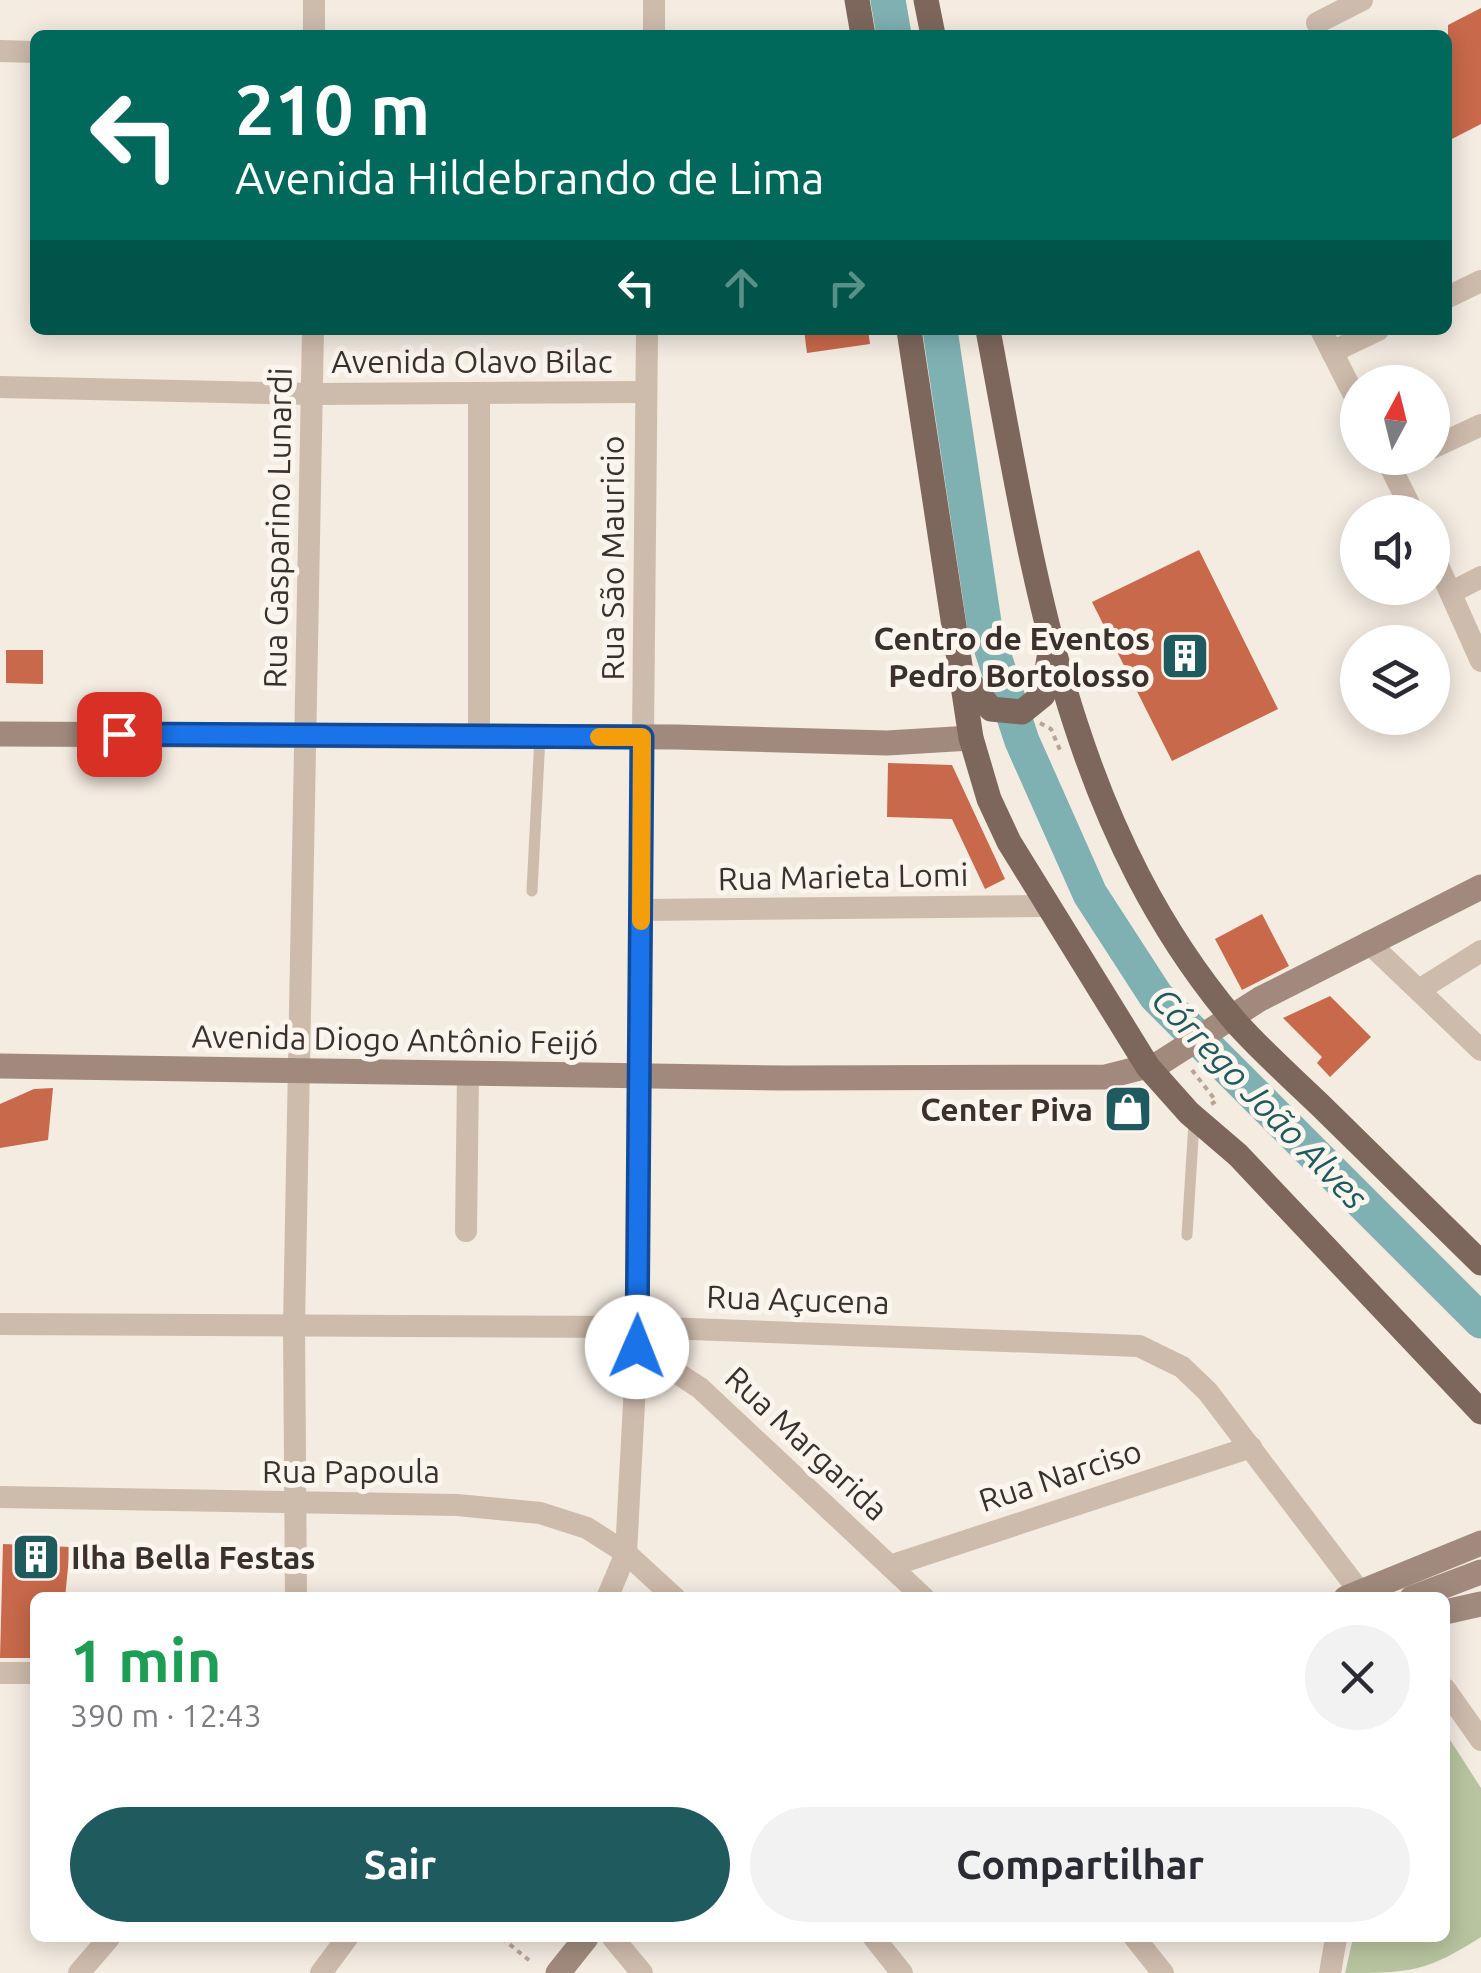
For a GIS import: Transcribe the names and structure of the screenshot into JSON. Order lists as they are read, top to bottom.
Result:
{
  "streets": {
    "main road": ["Avenida Diogo Antônio Feijó"],
    "street": [
      "Avenida Olavo Bilac",
      "Rua Gasparino Lunardi",
      "Rua São Mauricio",
      "Rua Marieta Lomi",
      "Rua Açucena",
      "Rua Margarida",
      "Rua Papoula",
      "Rua Narciso"
    ]
  },
  "crossings": [
    ["Avenida Olavo Bilac", "Rua Gasparino Lunardi"],
    ["Avenida Olavo Bilac", "Rua São Mauricio"],
    ["Rua Gasparino Lunardi", "Avenida Diogo Antônio Feijó"],
    ["Rua Gasparino Lunardi", "Rua Açucena"],
    ["Rua Gasparino Lunardi", "Rua Papoula"],
    ["Rua São Mauricio", "Rua Marieta Lomi"],
    ["Rua São Mauricio", "Avenida Diogo Antônio Feijó"],
    ["Rua São Mauricio", "Rua Açucena"],
    ["Rua São Mauricio", "Rua Margarida"],
    ["Rua São Mauricio", "Rua Papoula"],
    ["Rua Açucena", "Rua Margarida"],
    ["Rua Açucena", "Rua Narciso"],
    ["Rua Margarida", "Rua Narciso"]
  ],
  "water": ["Córrego João Alves"],
  "places": {
    "building": ["Centro de Eventos Pedro Bortolosso", "Ilha Bella Festas"],
    "shop": ["Center Piva"]
  },
  "north": "top",
  "page": {
    "turn": ["210 m", "Avenida Hildebrando de Lima"],
    "heading": ["1 min", "390 m · 12:43"],
    "buttons": ["Sair", "Compartilhar"]
  }
}
